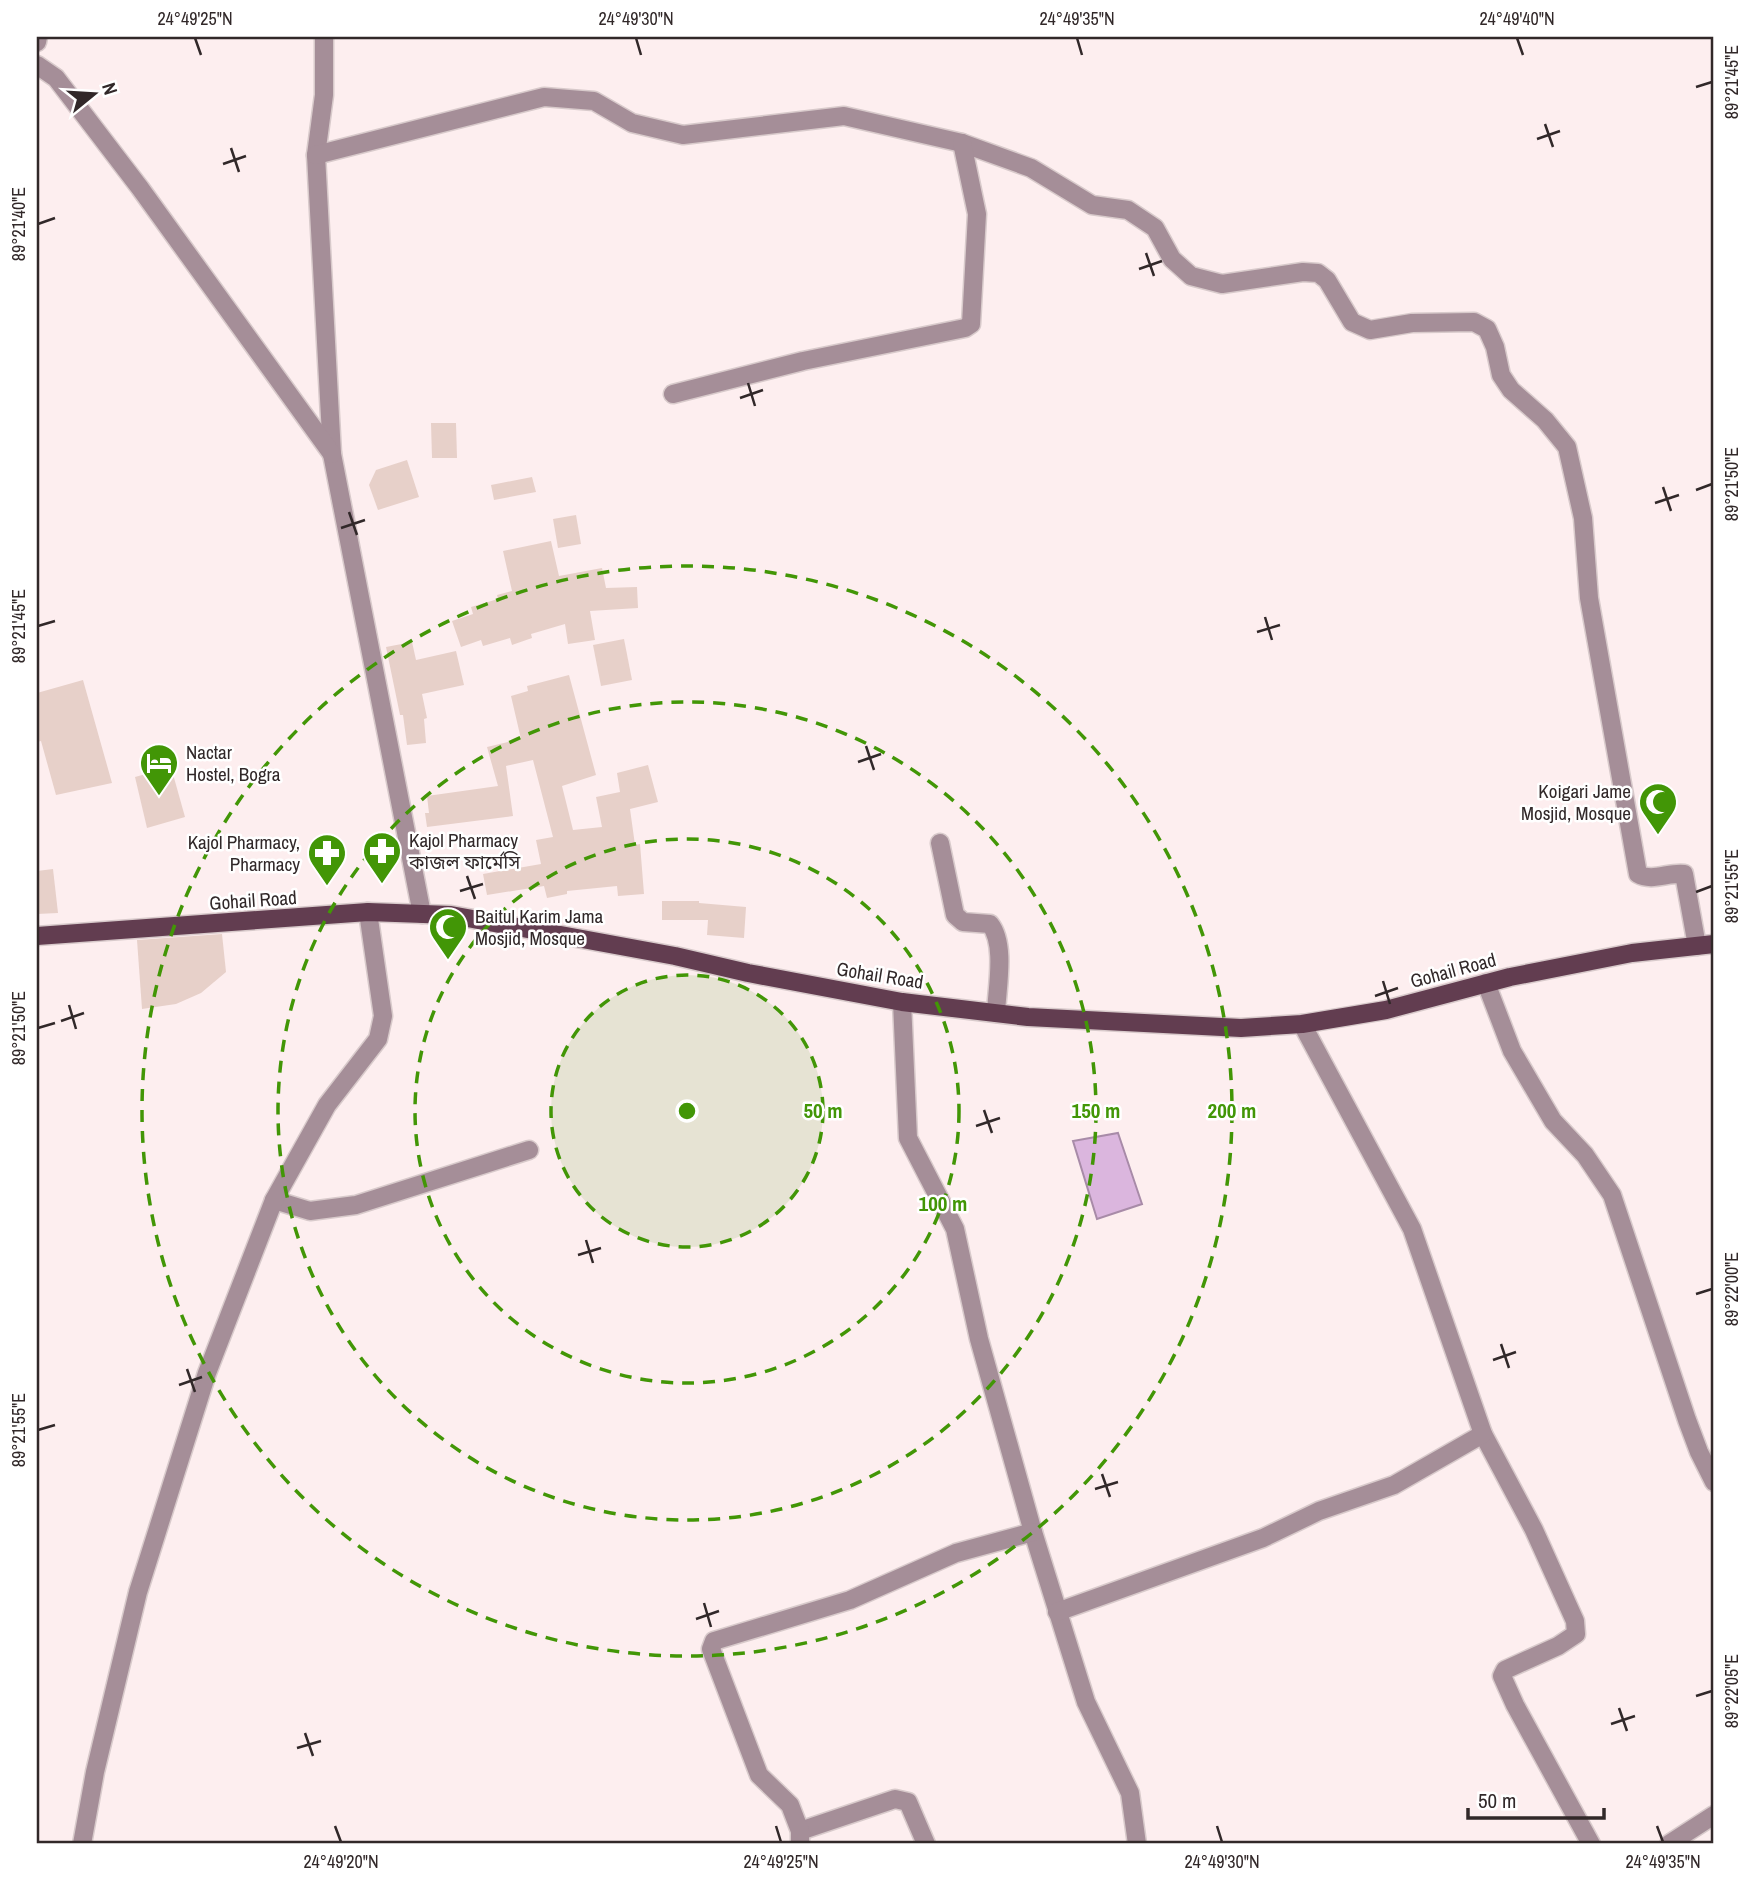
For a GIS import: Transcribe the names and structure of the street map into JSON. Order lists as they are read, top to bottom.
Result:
{
  "streets": {
    "main road": ["Gohail Road"]
  },
  "places": {
    "hotel": ["Nactar Hostel, Bogra"],
    "mosque": ["Koigari Jame Mosjid, Mosque", "Baitul Karim Jama Mosjid, Mosque"],
    "pharmacy": ["Kajol Pharmacy কাজল ফার্মেসি", "Kajol Pharmacy, Pharmacy"]
  },
  "scale_bar": "50 m",
  "north": "right",
  "coordinates": [
    "24°49'25\"N",
    "24°49'30\"N",
    "24°49'35\"N",
    "24°49'40\"N",
    "89°21'45\"E",
    "89°21'40\"E",
    "89°21'50\"E",
    "89°21'55\"E",
    "89°22'00\"E",
    "89°22'05\"E",
    "24°49'20\"N"
  ],
  "rings": [
    "50 m",
    "150 m",
    "200 m",
    "100 m"
  ]
}
